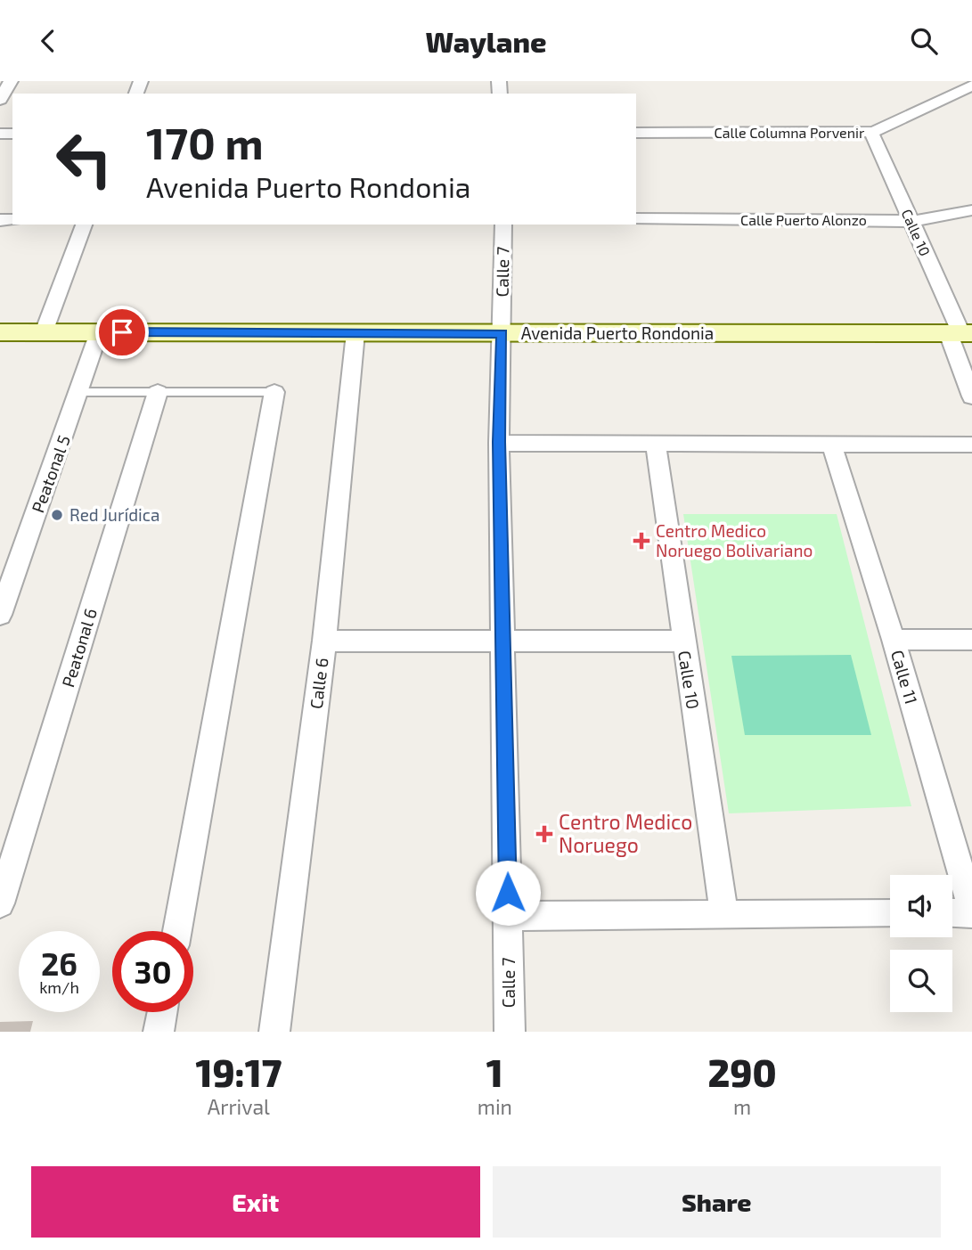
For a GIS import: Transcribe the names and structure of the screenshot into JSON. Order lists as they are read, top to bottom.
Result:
{
  "streets": {
    "street": [
      "Calle Columna Porvenir",
      "Calle Puerto Alonzo",
      "Calle 10",
      "Calle 7",
      "Avenida Puerto Rondonia",
      "Peatonal 5",
      "Peatonal 6",
      "Calle 11",
      "Calle 6"
    ]
  },
  "crossings": [
    ["Calle Columna Porvenir", "Calle 10"],
    ["Calle Puerto Alonzo", "Calle 10"],
    ["Calle 10", "Avenida Puerto Rondonia"],
    ["Calle 7", "Avenida Puerto Rondonia"],
    ["Avenida Puerto Rondonia", "Peatonal 5"],
    ["Avenida Puerto Rondonia", "Calle 6"]
  ],
  "places": {
    "other": ["Red Jurídica"],
    "health": ["Centro Medico Noruego Bolivariano", "Centro Medico Noruego"]
  },
  "page": {
    "header": "Waylane",
    "turn": ["170 m", "Avenida Puerto Rondonia"],
    "speed": "26 km/h",
    "limit": "30",
    "eta": [
      "19:17",
      "Arrival",
      "1",
      "min",
      "290",
      "m"
    ],
    "buttons": ["Exit", "Share"]
  }
}
